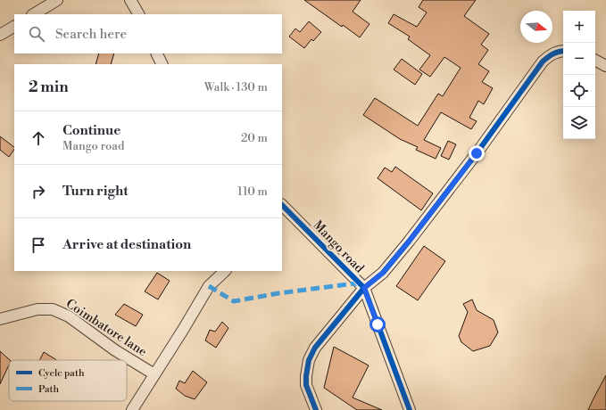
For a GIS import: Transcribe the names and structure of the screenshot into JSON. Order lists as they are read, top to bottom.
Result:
{
  "streets": {
    "street": ["Mango road", "Coimbatore lane"]
  },
  "legend": ["Cycle path", "Path"],
  "north": "right",
  "page": {
    "map_buttons": ["+", "−"],
    "search": "Search here",
    "heading": ["2 min", "Walk · 130 m"],
    "list": [
      ["Continue", "Mango road", "20 m"],
      ["Turn right", "110 m"],
      "Arrive at destination"
    ]
  }
}
